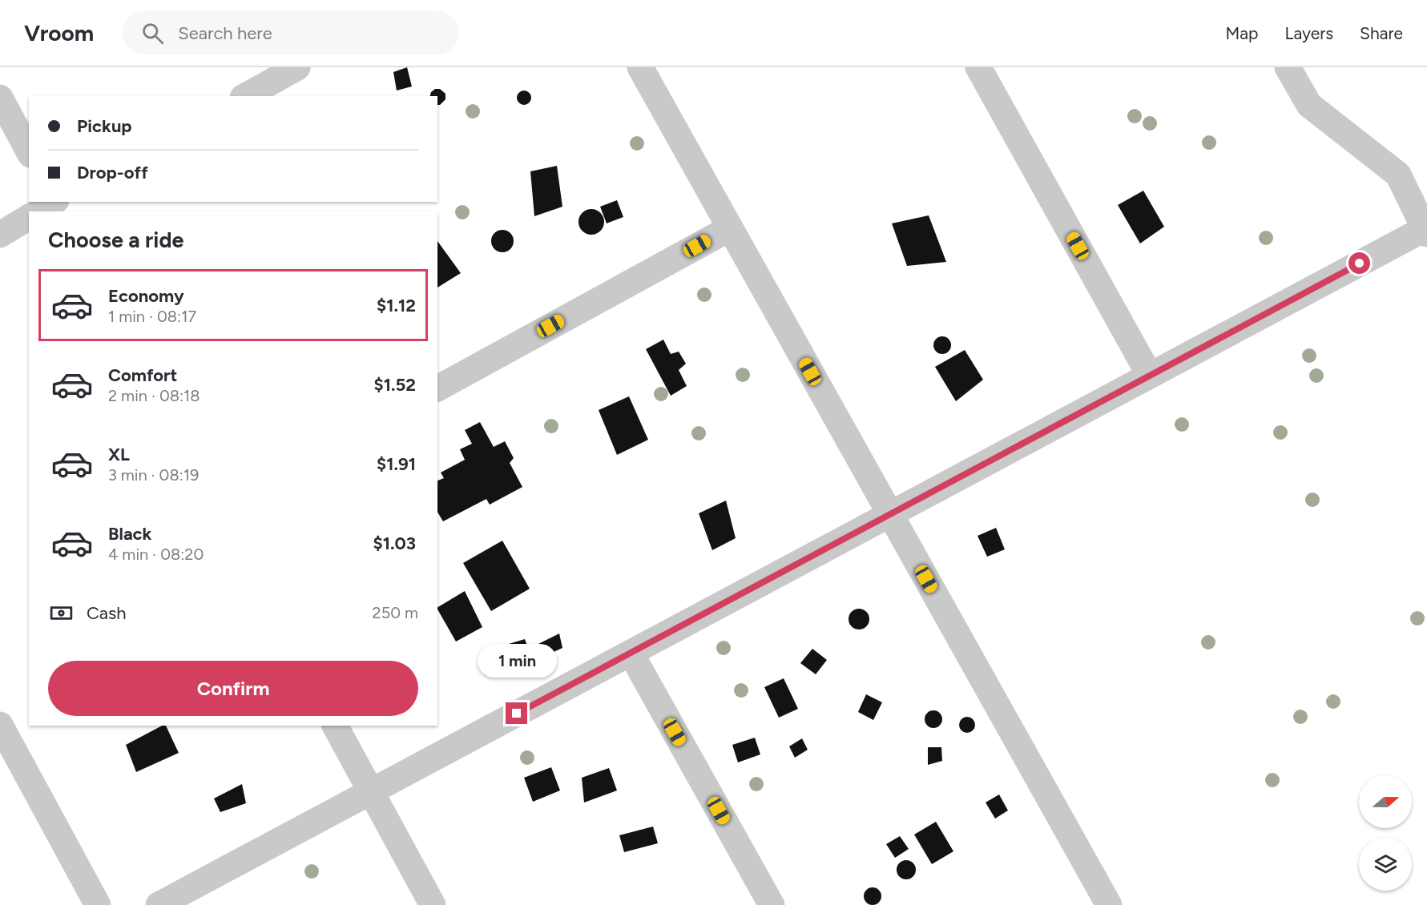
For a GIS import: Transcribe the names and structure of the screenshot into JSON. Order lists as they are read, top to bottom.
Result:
{
  "north": "right",
  "page": {
    "header": "Vroom",
    "search": "Search here",
    "nav": ["Map", "Layers", "Share"],
    "banner": ["Pickup", "Drop-off"],
    "heading": "Choose a ride",
    "list": [
      {
        "name": "Economy",
        "note": "1 min · 08:17",
        "value": "$1.12"
      },
      {
        "name": "Comfort",
        "note": "2 min · 08:18",
        "value": "$1.52"
      },
      {
        "name": "XL",
        "note": "3 min · 08:19",
        "value": "$1.91"
      },
      {
        "name": "Black",
        "note": "4 min · 08:20",
        "value": "$1.03"
      }
    ],
    "pay": ["Cash", "250 m"],
    "bubble": "1 min",
    "buttons": "Confirm"
  }
}
